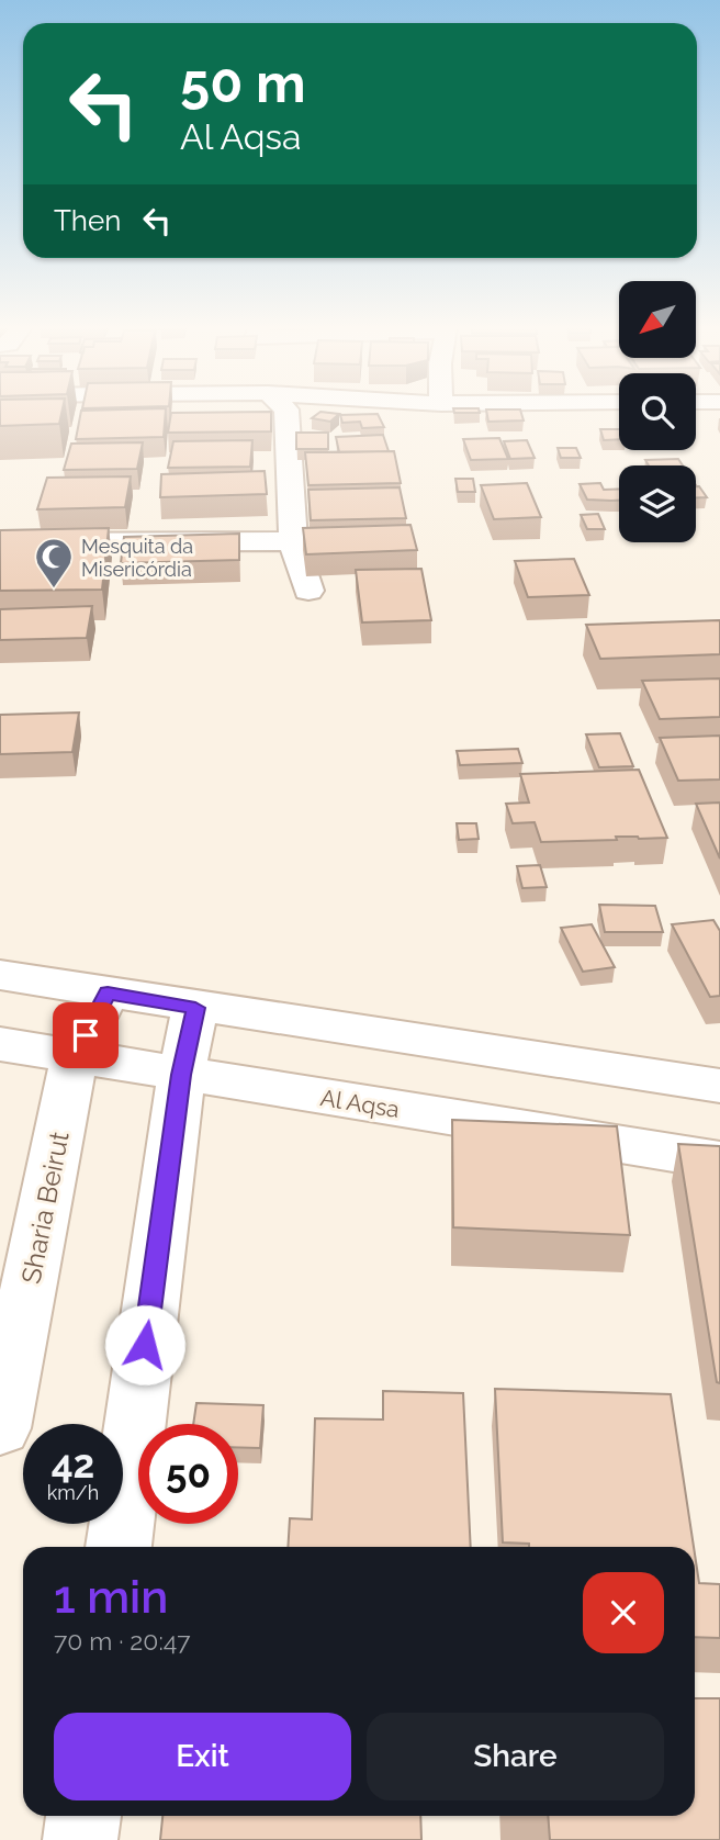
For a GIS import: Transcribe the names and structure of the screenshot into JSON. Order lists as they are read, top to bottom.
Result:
{
  "streets": {
    "street": ["Al Aqsa", "Sharia Beirut"]
  },
  "crossings": [
    ["Al Aqsa", "Sharia Beirut"]
  ],
  "places": {
    "mosque": ["Mesquita da Misericórdia"]
  },
  "north": "bottom left",
  "page": {
    "turn": ["50 m", "Al Aqsa"],
    "then": "Then",
    "speed": "42 km/h",
    "limit": "50",
    "heading": ["1 min", "70 m · 20:47"],
    "buttons": ["Exit", "Share"]
  }
}
